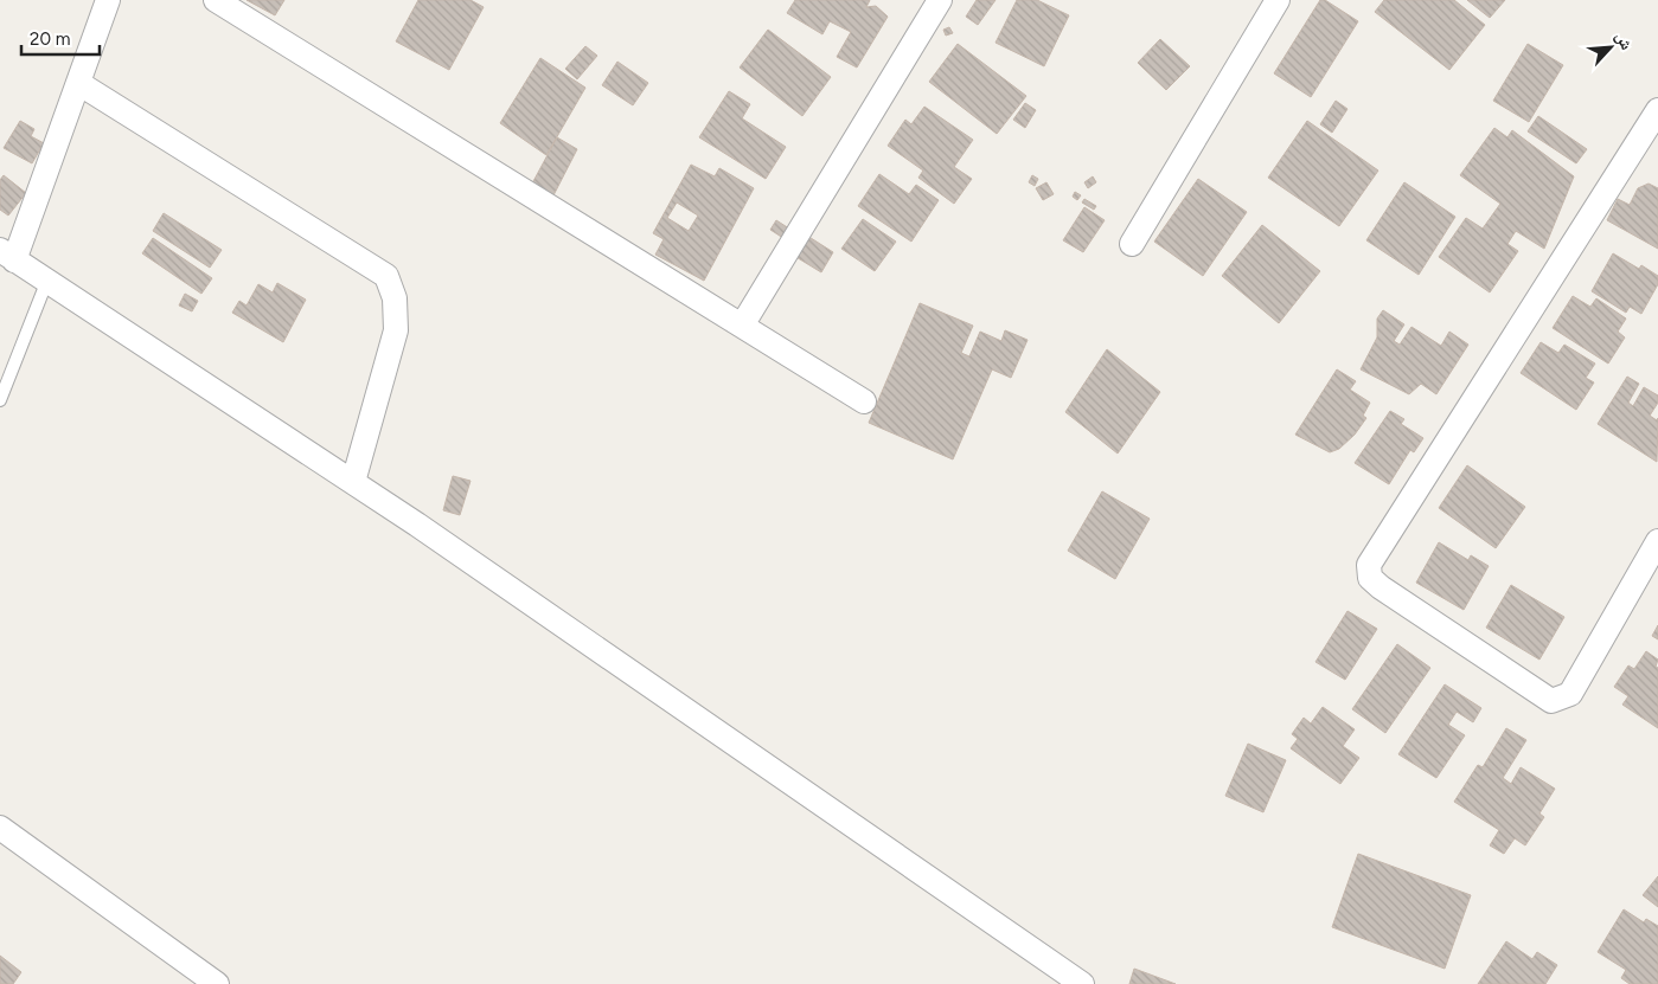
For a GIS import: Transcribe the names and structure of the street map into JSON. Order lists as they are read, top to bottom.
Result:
{
  "scale_bar": "20 m",
  "north": "top right"
}
